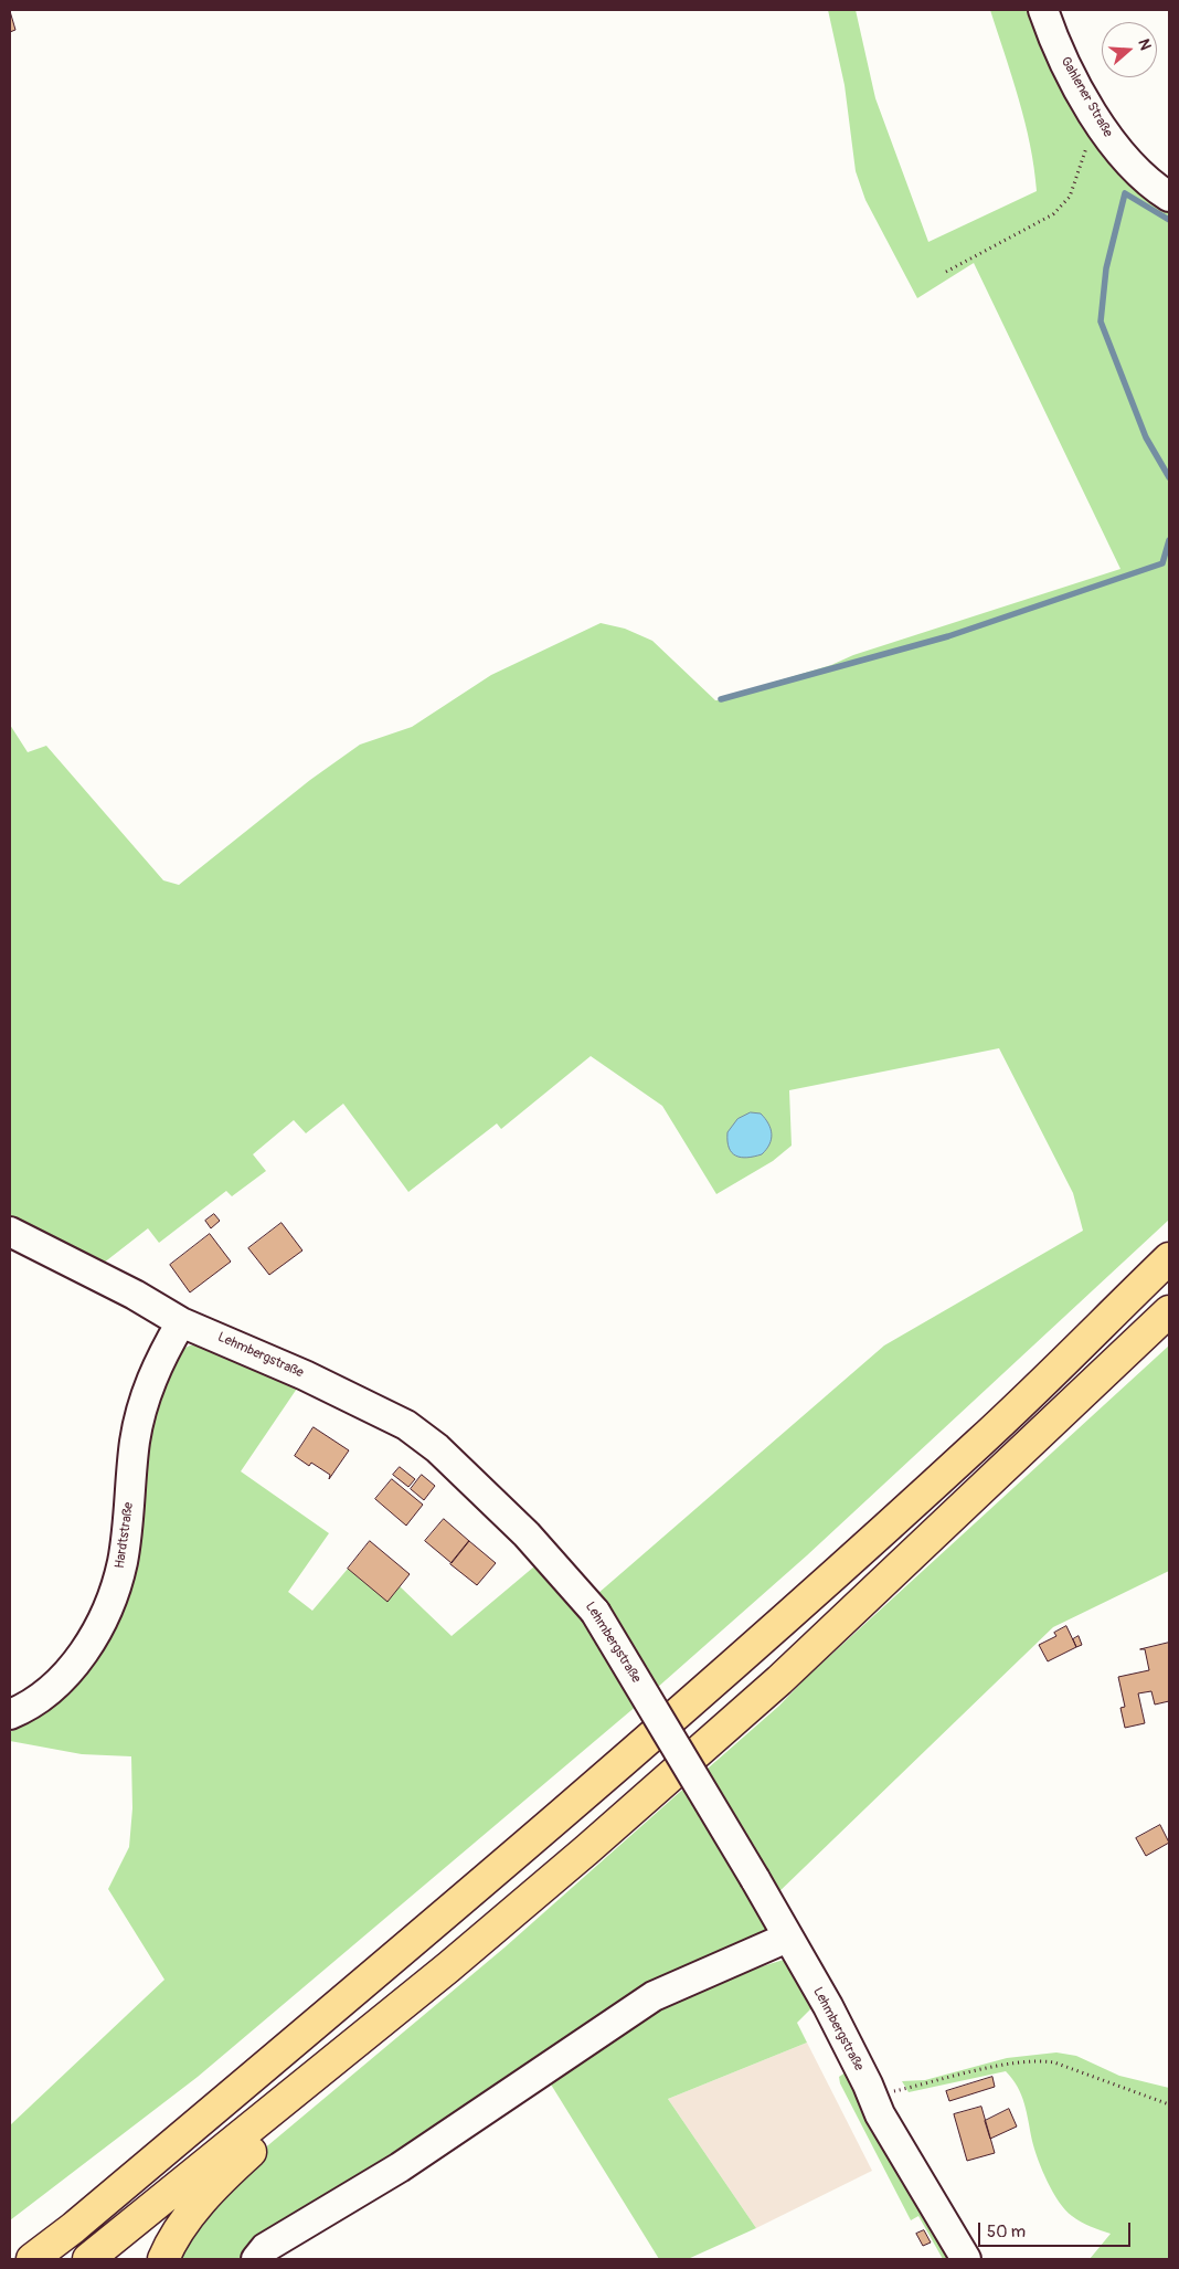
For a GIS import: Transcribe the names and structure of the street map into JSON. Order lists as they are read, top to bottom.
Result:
{
  "streets": {
    "street": ["Gahlener Straße", "Lehmbergstraße", "Hardtstraße"]
  },
  "crossings": [
    ["Lehmbergstraße", "Hardtstraße"]
  ],
  "scale_bar": "50 m",
  "north": "right"
}
